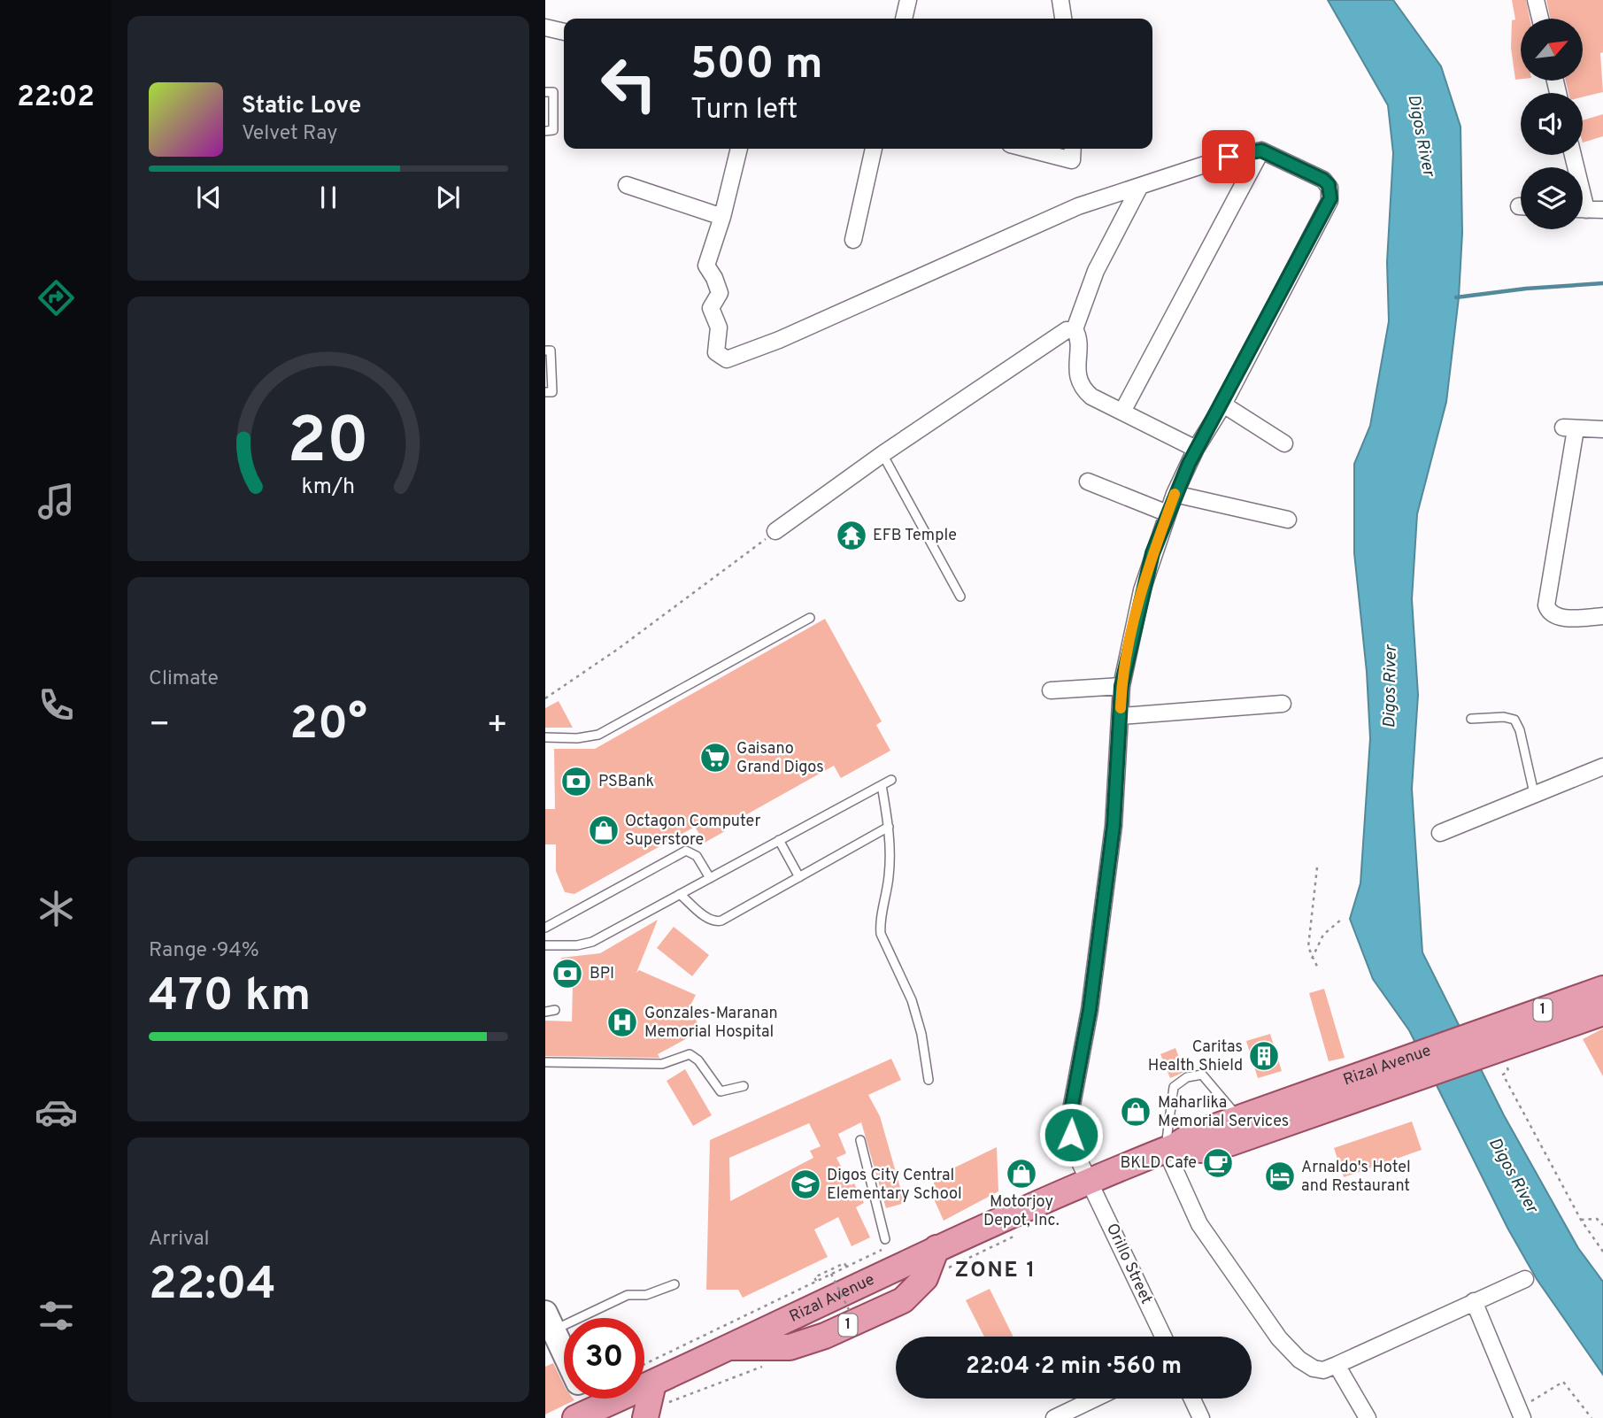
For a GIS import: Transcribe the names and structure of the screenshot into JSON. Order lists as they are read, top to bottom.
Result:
{
  "streets": {
    "main road": ["1", "Rizal Avenue"],
    "street": ["Orillo Street"]
  },
  "crossings": [
    ["Rizal Avenue", "Orillo Street"]
  ],
  "districts": ["ZONE 1"],
  "water": ["Digos River"],
  "places": {
    "temple": ["EFB Temple"],
    "supermarket": ["Gaisano Grand Digos"],
    "bank": ["PSBank", "BPI"],
    "shop": ["Octagon Computer Superstore", "Maharlika Memorial Services", "Motorjoy Depot, Inc."],
    "hospital": ["Gonzales-Maranan Memorial Hospital"],
    "building": ["Caritas Health Shield"],
    "cafe": ["BKLD Cafe"],
    "hotel": ["Arnaldo's Hotel and Restaurant"],
    "school or university": ["Digos City Central Elementary School"]
  },
  "north": "top right",
  "page": {
    "tabs": "22:02",
    "turn": ["500 m", "Turn left"],
    "song": ["Static Love", "Velvet Ray"],
    "tile": [
      "Climate",
      ["Range · 94%", "470 km"],
      ["Arrival", "22:04"]
    ],
    "heat": ["−", "20°", "+"],
    "limit": "30",
    "trip": "22:04 · 2 min · 560 m",
    "gauge": ["20", "km/h"]
  }
}
